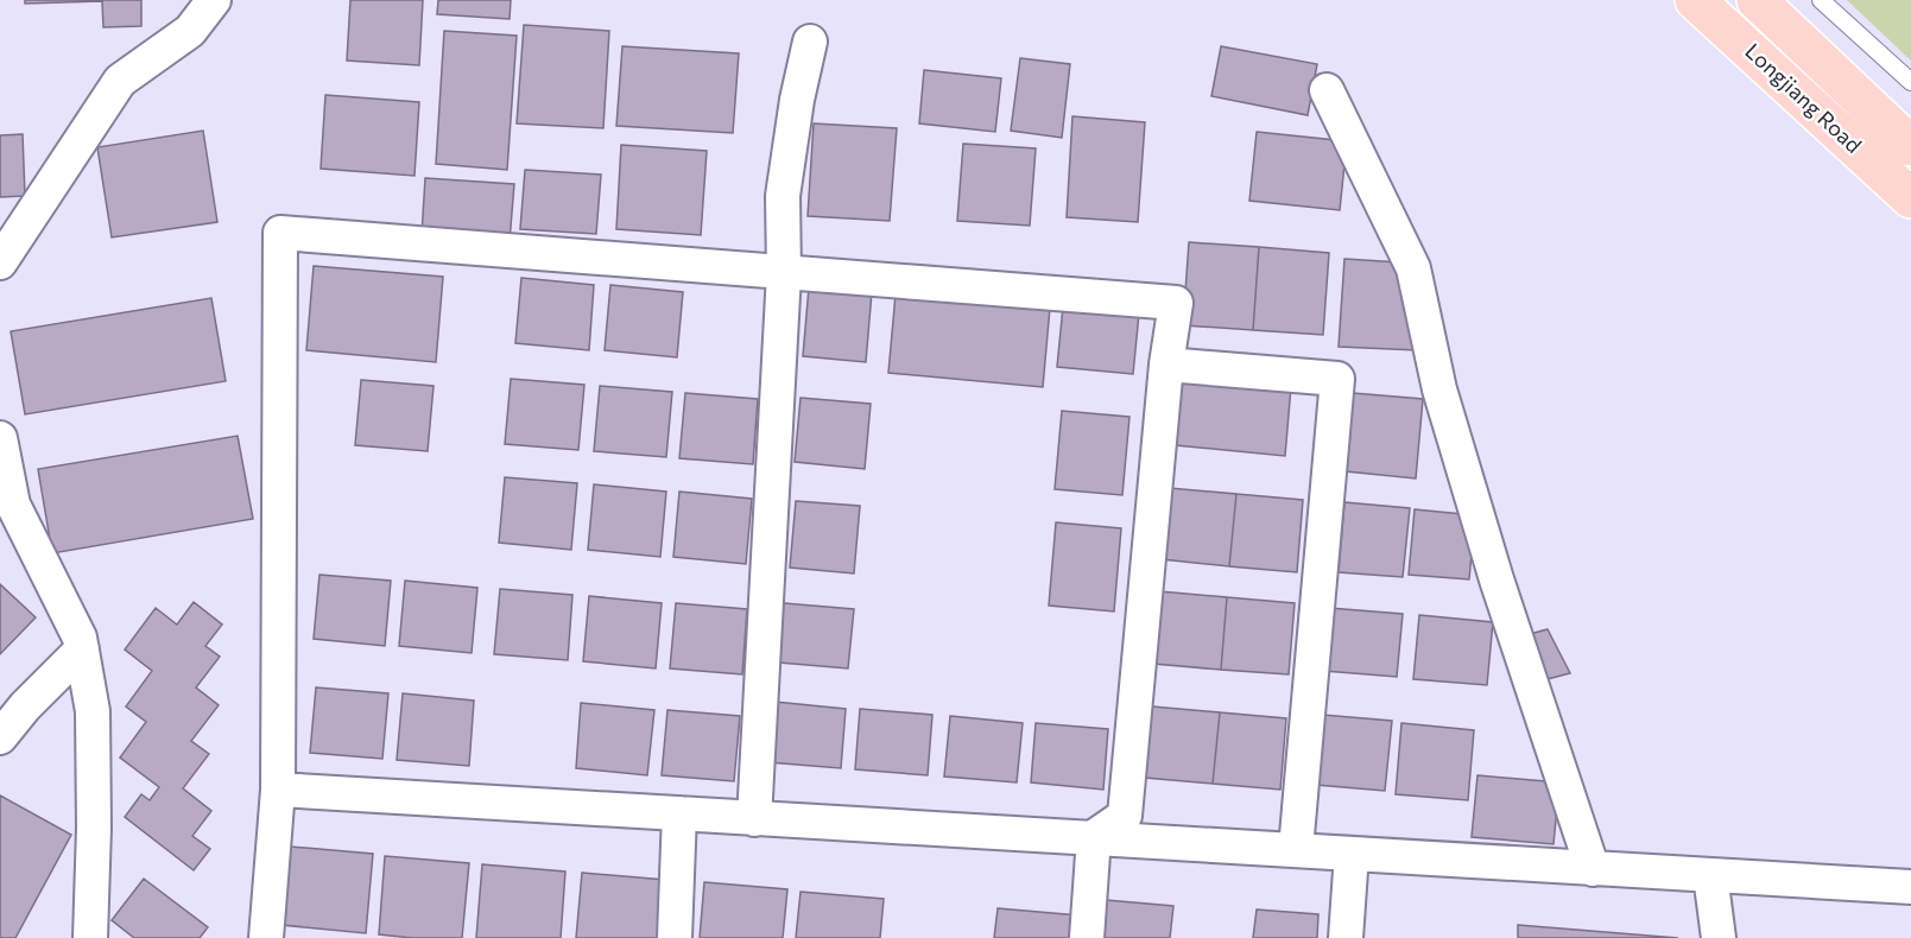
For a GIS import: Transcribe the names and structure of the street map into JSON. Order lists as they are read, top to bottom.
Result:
{
  "streets": {
    "main road": ["Longjiang Road"]
  }
}
